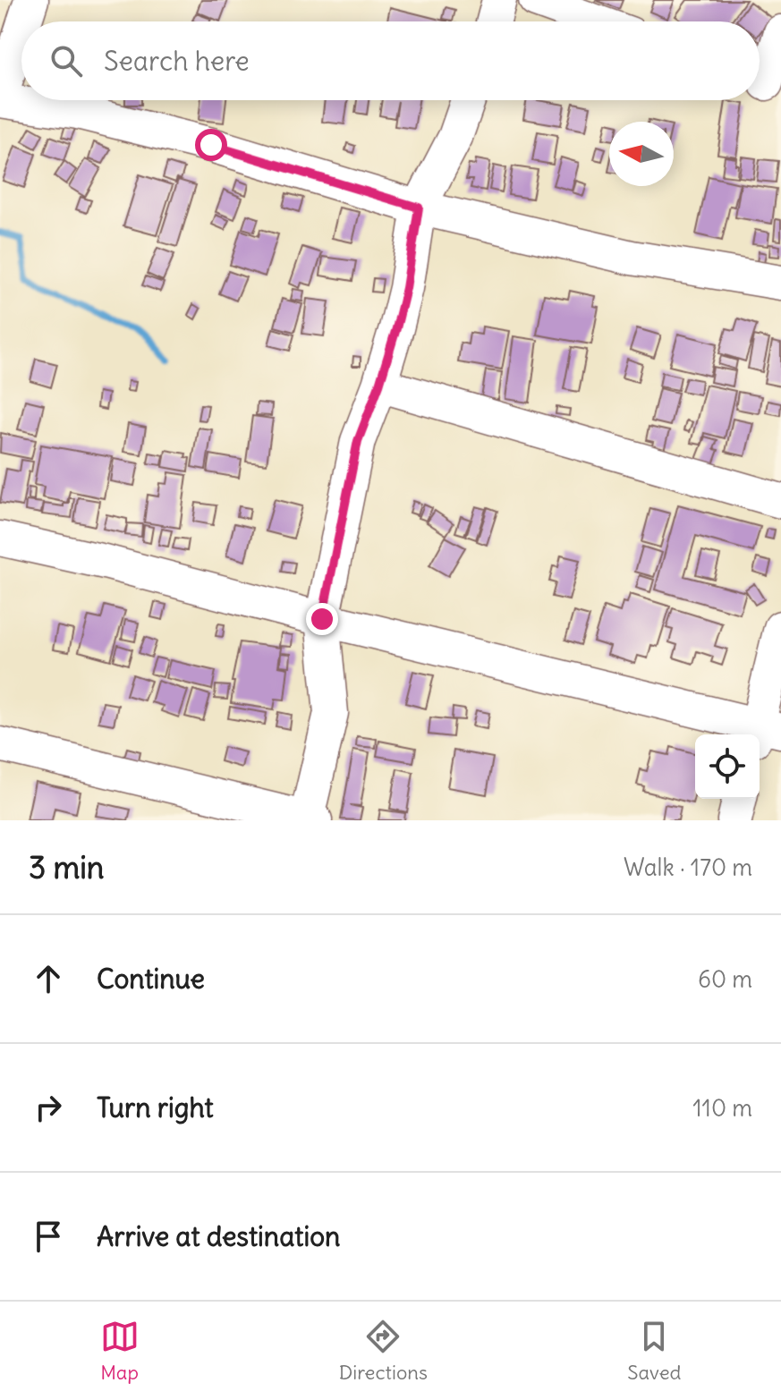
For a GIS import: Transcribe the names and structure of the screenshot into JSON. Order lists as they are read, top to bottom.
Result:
{
  "north": "left",
  "page": {
    "search": "Search here",
    "heading": ["3 min", "Walk · 170 m"],
    "list": [
      ["Continue", "60 m"],
      ["Turn right", "110 m"],
      "Arrive at destination"
    ],
    "nav": ["Map", "Directions", "Saved"]
  }
}
